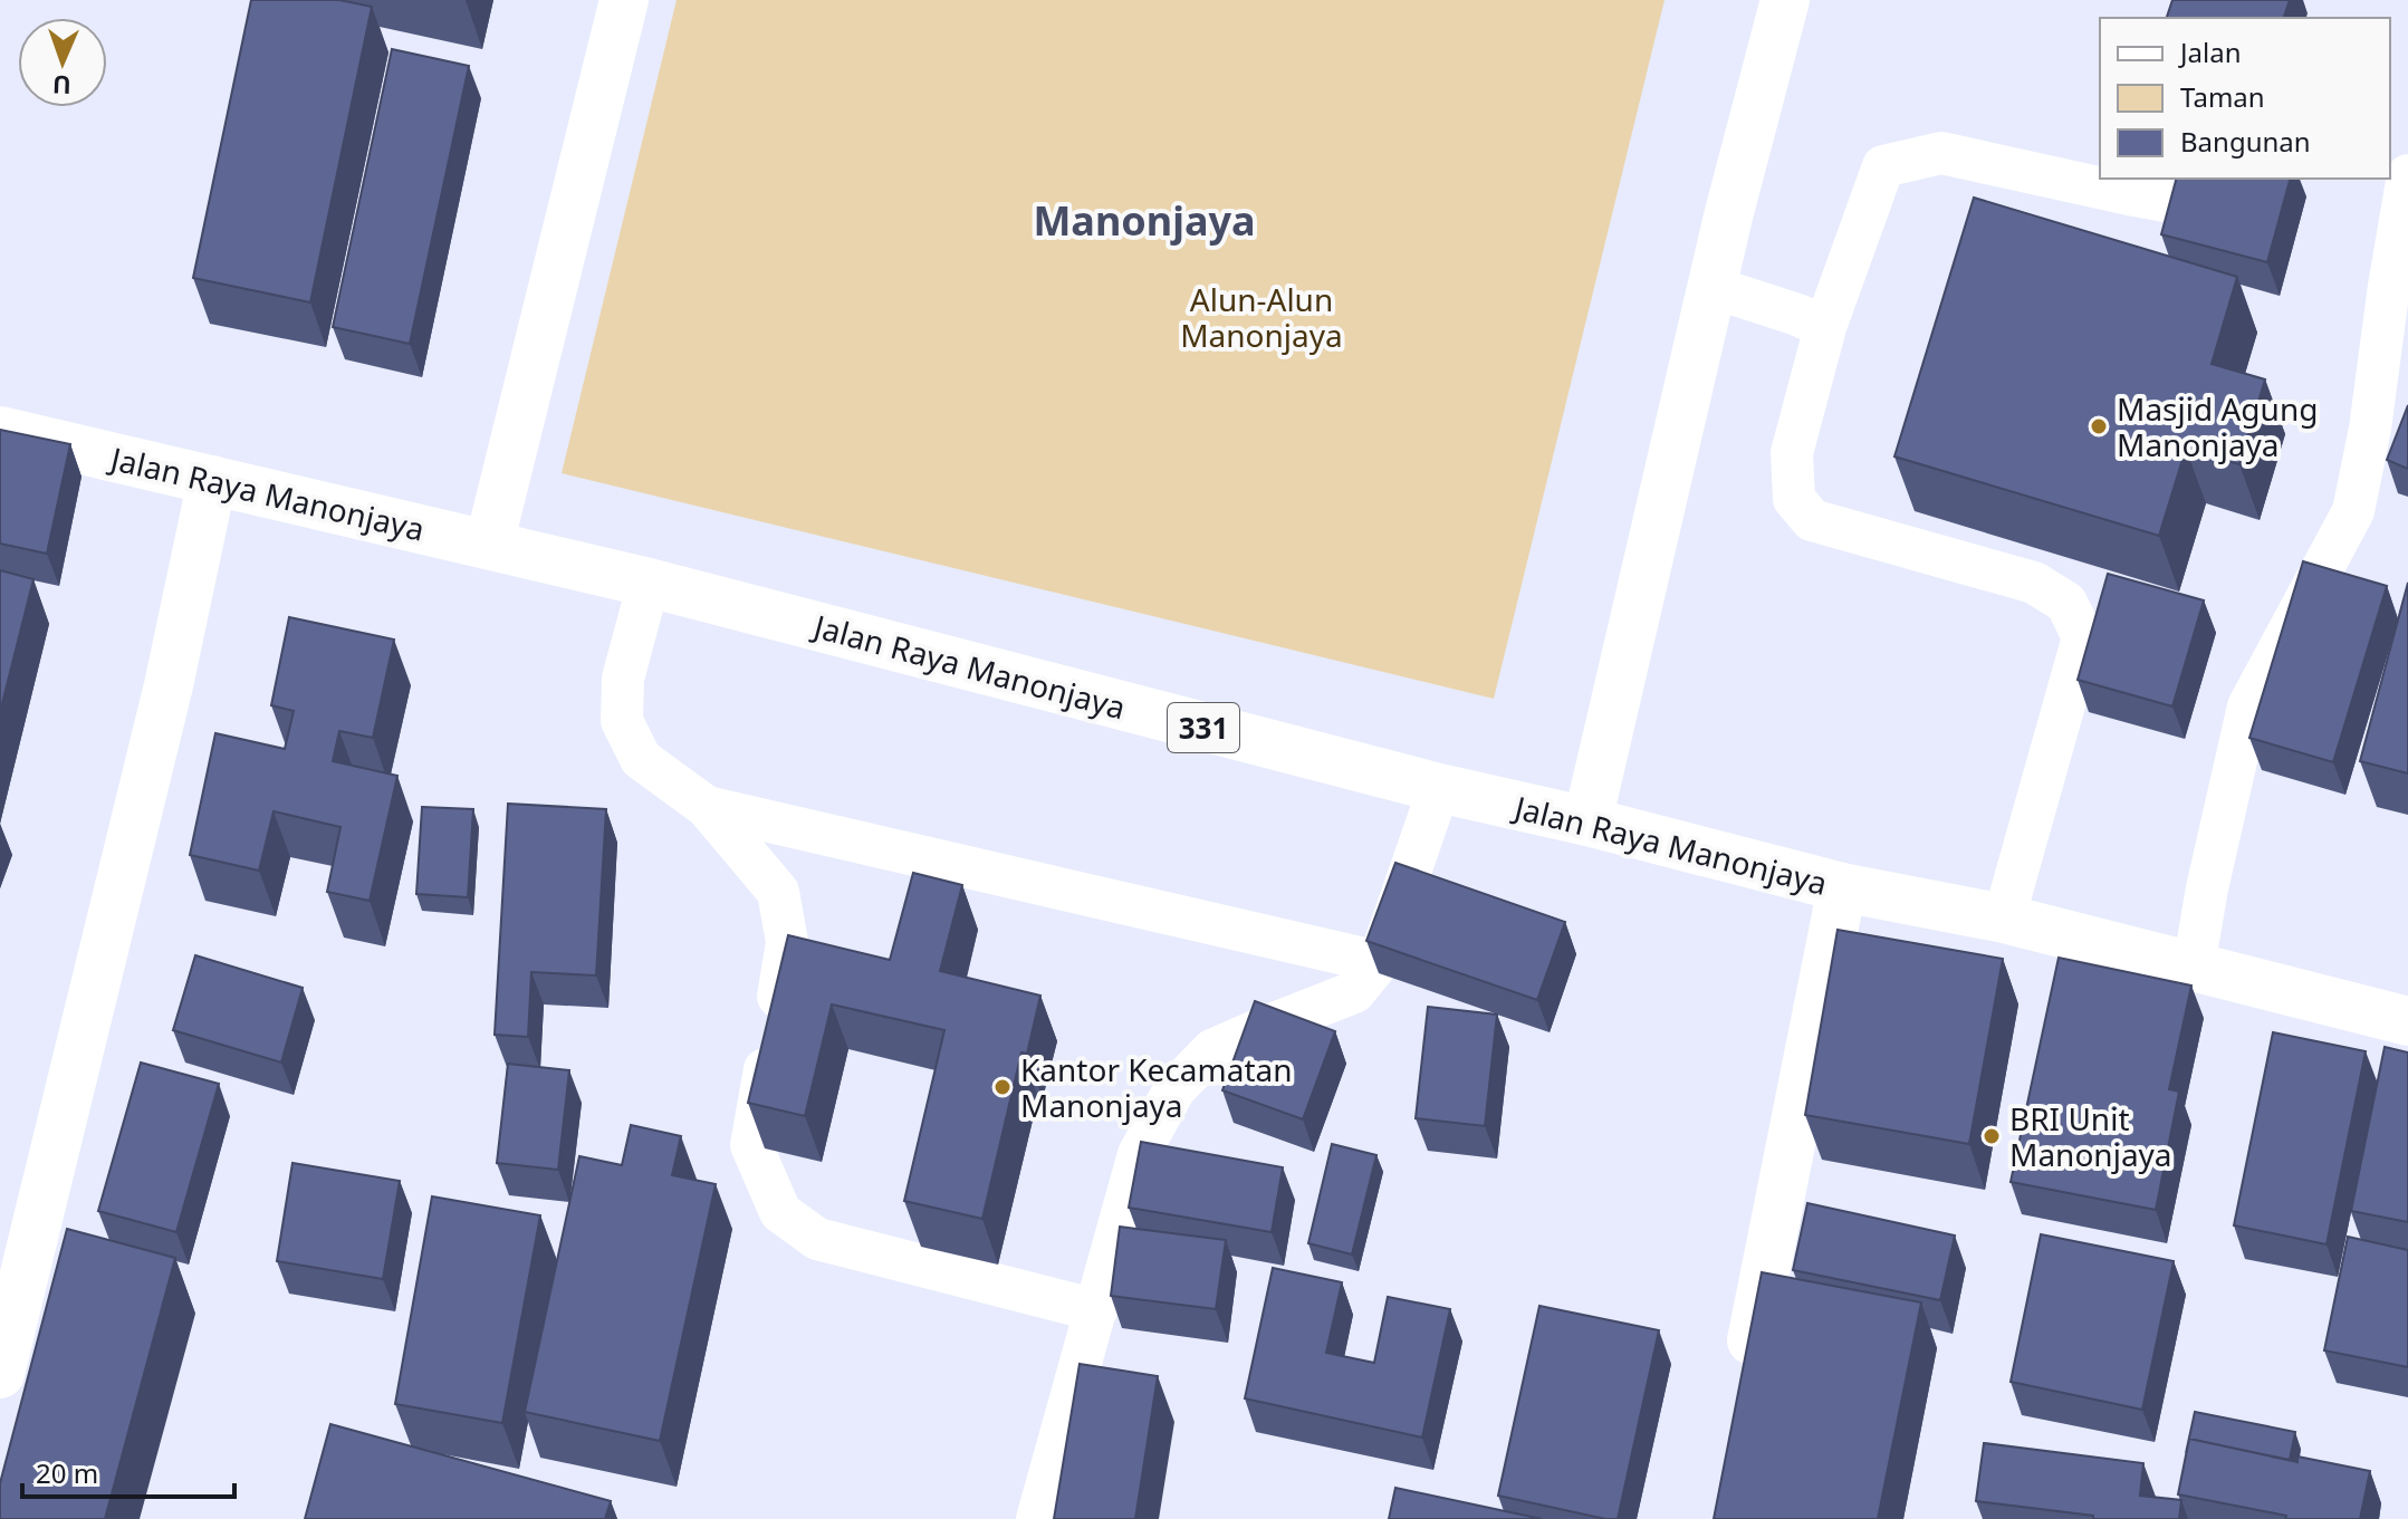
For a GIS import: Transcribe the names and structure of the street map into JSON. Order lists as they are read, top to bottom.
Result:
{
  "streets": {
    "street": ["Jalan Raya Manonjaya", "331"]
  },
  "districts": ["Manonjaya"],
  "parks": ["Alun-Alun Manonjaya"],
  "places": ["Masjid Agung Manonjaya", "Kantor Kecamatan Manonjaya", "BRI Unit Manonjaya"],
  "legend": ["Jalan", "Taman", "Bangunan"],
  "scale_bar": "20 m",
  "north": "bottom"
}
